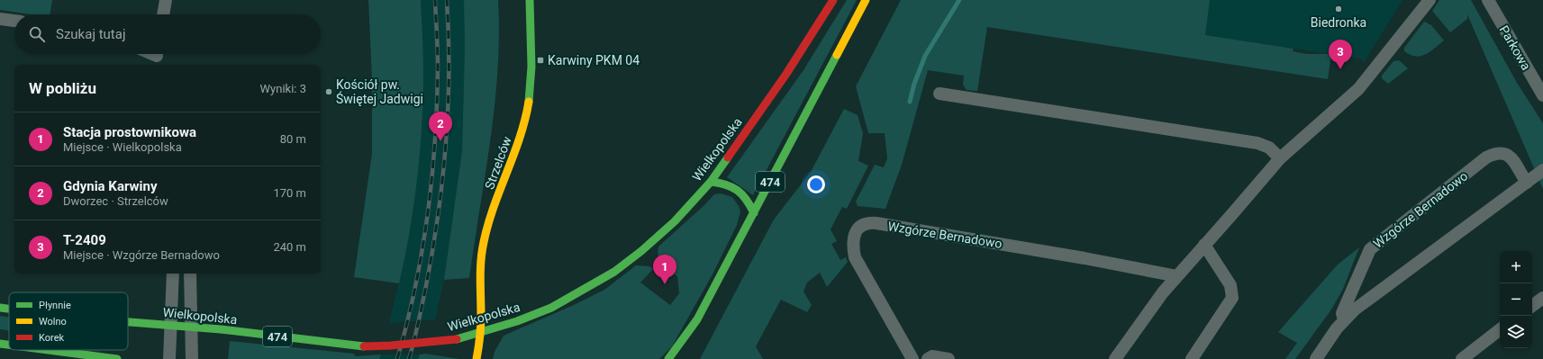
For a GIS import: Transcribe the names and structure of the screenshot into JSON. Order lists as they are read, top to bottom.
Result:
{
  "streets": {
    "main road": ["Wielkopolska", "Strzelców", "474"],
    "street": ["Parkowa", "Wzgórze Bernadowo"]
  },
  "crossings": [
    ["Wielkopolska", "Strzelców"]
  ],
  "places": {
    "other": ["Biedronka", "Kościół pw. Świętej Jadwigi"],
    "transit": ["Karwiny PKM 04"]
  },
  "legend": ["Płynnie", "Wolno", "Korek"],
  "page": {
    "search": "Szukaj tutaj",
    "pins": ["3", "2", "1"],
    "heading": ["W pobliżu", "Wyniki: 3"],
    "list": [
      {
        "mark": "1",
        "name": "Stacja prostownikowa",
        "note": "Miejsce · Wielkopolska",
        "value": "80 m"
      },
      {
        "mark": "2",
        "name": "Gdynia Karwiny",
        "note": "Dworzec · Strzelców",
        "value": "170 m"
      },
      {
        "mark": "3",
        "name": "T-2409",
        "note": "Miejsce · Wzgórze Bernadowo",
        "value": "240 m"
      }
    ],
    "map_buttons": ["+", "−"]
  }
}
